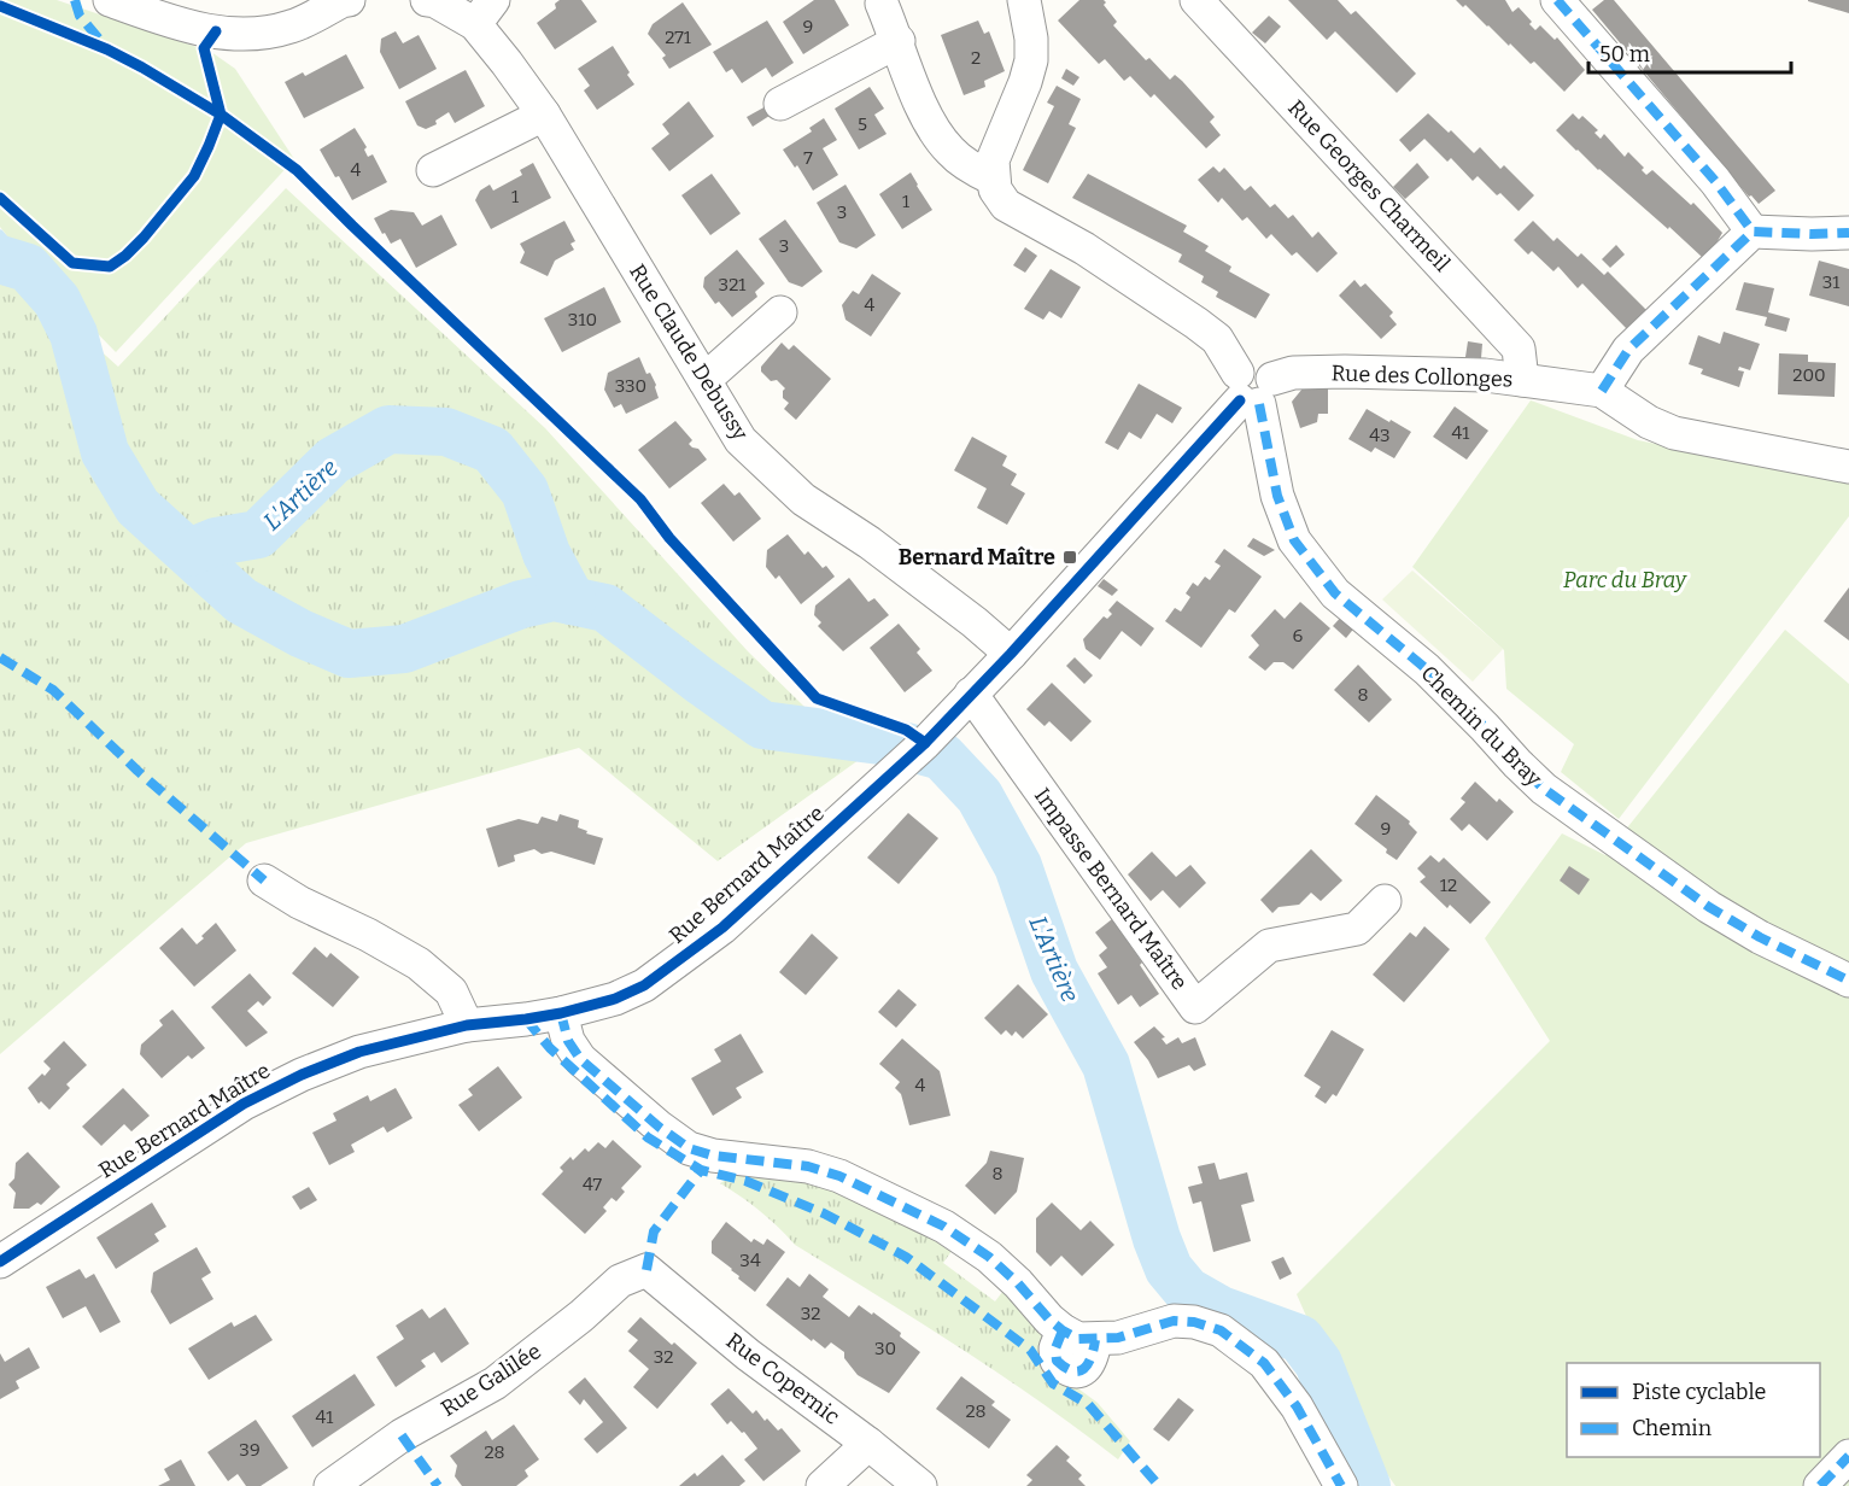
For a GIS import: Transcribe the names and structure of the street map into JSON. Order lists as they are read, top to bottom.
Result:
{
  "streets": {
    "street": [
      "Rue Georges Charmeil",
      "Rue Claude Debussy",
      "Rue des Collonges",
      "Chemin du Bray",
      "Rue Bernard Maître",
      "Impasse Bernard Maître",
      "Rue Copernic",
      "Rue Galilée"
    ]
  },
  "crossings": [
    ["Rue Georges Charmeil", "Rue des Collonges"],
    ["Rue Claude Debussy", "Rue Bernard Maître"],
    ["Rue des Collonges", "Chemin du Bray"],
    ["Rue des Collonges", "Rue Bernard Maître"],
    ["Chemin du Bray", "Rue Bernard Maître"],
    ["Rue Bernard Maître", "Impasse Bernard Maître"],
    ["Rue Copernic", "Rue Galilée"]
  ],
  "water": ["L'Artière"],
  "parks": ["Parc du Bray"],
  "places": {
    "transit": ["Bernard Maître"]
  },
  "house_numbers": [
    "9",
    "271",
    "2",
    "5",
    "7",
    "4",
    "1",
    "1",
    "3",
    "3",
    "31",
    "321",
    "4",
    "310",
    "200",
    "330",
    "41",
    "43",
    "6",
    "8",
    "9",
    "12",
    "4",
    "8",
    "47",
    "34",
    "32",
    "30",
    "32",
    "28",
    "41",
    "39",
    "28"
  ],
  "legend": ["Piste cyclable", "Chemin"],
  "scale_bar": "50 m"
}
